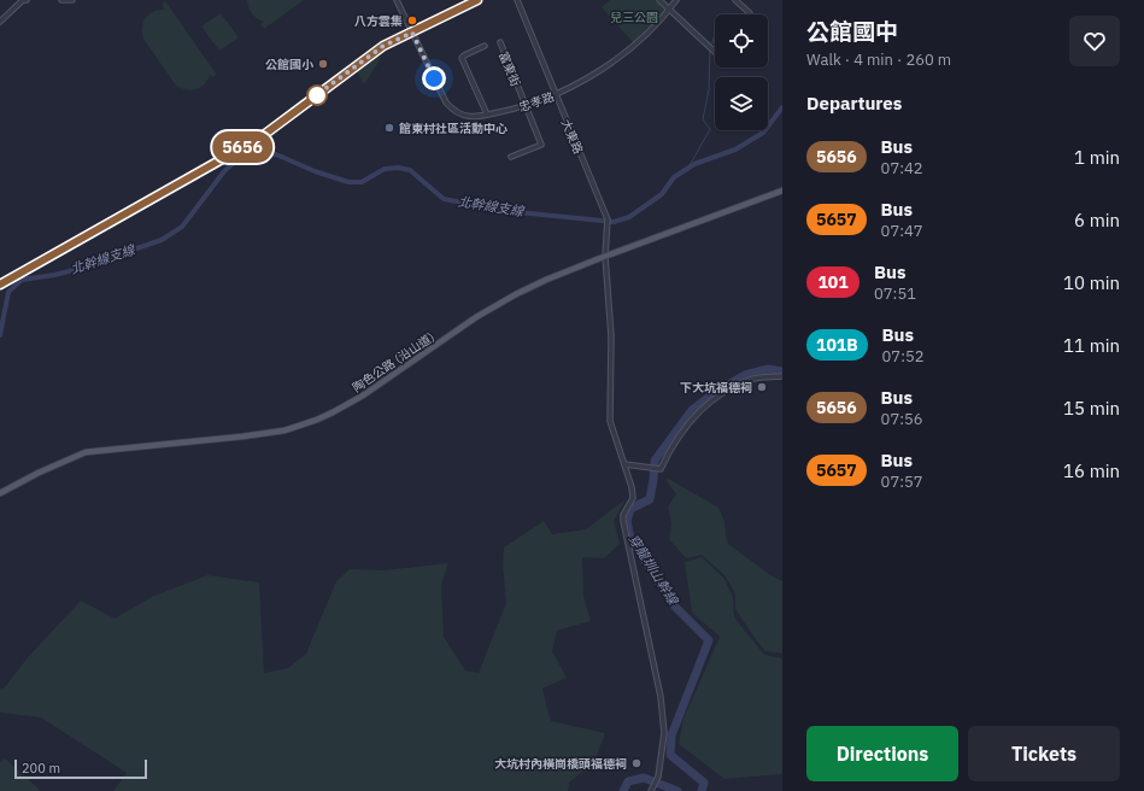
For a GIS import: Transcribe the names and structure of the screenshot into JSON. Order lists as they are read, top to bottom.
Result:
{
  "streets": {
    "main road": ["陶色公路 (沿山道)"],
    "street": ["富東街", "忠孝路", "大東路"]
  },
  "crossings": [
    ["富東街", "忠孝路"],
    ["忠孝路", "大東路"],
    ["大東路", "陶色公路 (沿山道)"]
  ],
  "water": ["北幹線支線", "穿龍圳山幹線"],
  "parks": ["兒三公園"],
  "places": [
    "八方雲集",
    "公館國小",
    "館東村社區活動中心",
    "下大坑福德祠",
    "大坑村內橫崗橋頭福德祠"
  ],
  "lines": ["bus line 5656"],
  "scale_bar": "200 m",
  "page": {
    "on_map": "5656",
    "heading": [
      ["公館國中", "Walk · 4 min · 260 m"],
      "Departures"
    ],
    "list": [
      {
        "mark": "5656",
        "name": "Bus",
        "note": "07:42",
        "value": "1 min"
      },
      {
        "mark": "5657",
        "name": "Bus",
        "note": "07:47",
        "value": "6 min"
      },
      {
        "mark": "101",
        "name": "Bus",
        "note": "07:51",
        "value": "10 min"
      },
      {
        "mark": "101B",
        "name": "Bus",
        "note": "07:52",
        "value": "11 min"
      },
      {
        "mark": "5656",
        "name": "Bus",
        "note": "07:56",
        "value": "15 min"
      },
      {
        "mark": "5657",
        "name": "Bus",
        "note": "07:57",
        "value": "16 min"
      }
    ],
    "buttons": ["Directions", "Tickets"],
    "scale": "200 m"
  }
}
